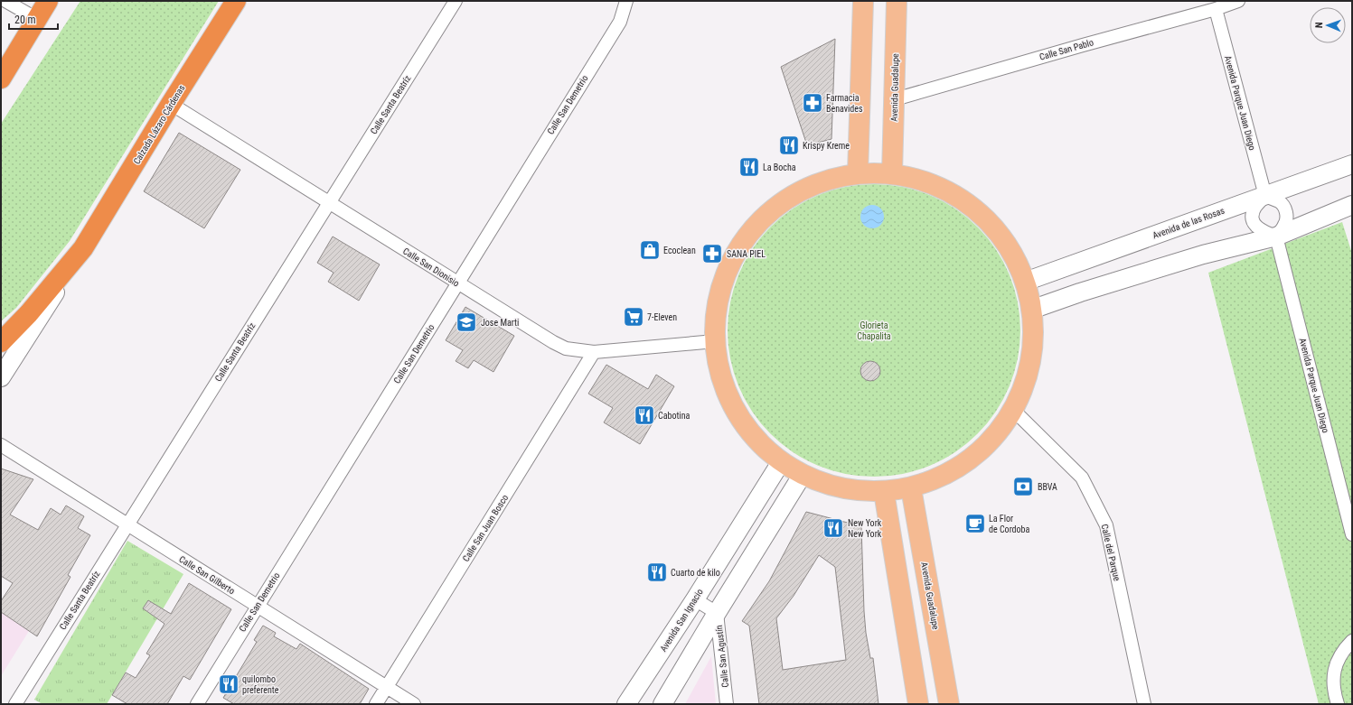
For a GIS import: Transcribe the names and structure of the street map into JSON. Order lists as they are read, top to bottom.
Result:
{
  "streets": {
    "highway": ["Calzada Lázaro Cárdenas"],
    "main road": ["Avenida Guadalupe"],
    "street": [
      "Calle San Pablo",
      "Avenida Parque Juan Diego",
      "Calle Santa Beatríz",
      "Calle San Demetrio",
      "Avenida de las Rosas",
      "Calle San Dionisio",
      "Calle San Juan Bosco",
      "Calle del Parque",
      "Calle San Gilberto",
      "Avenida San Ignacio",
      "Calle San Agustín"
    ]
  },
  "crossings": [
    ["Calle San Pablo", "Avenida Guadalupe"],
    ["Calle San Pablo", "Avenida Parque Juan Diego"],
    ["Avenida Parque Juan Diego", "Avenida de las Rosas"],
    ["Calle Santa Beatríz", "Calle San Dionisio"],
    ["Calle Santa Beatríz", "Calle San Gilberto"],
    ["Calle San Demetrio", "Calle San Dionisio"],
    ["Calle San Demetrio", "Calle San Gilberto"],
    ["Calzada Lázaro Cárdenas", "Calle San Dionisio"],
    ["Calle San Dionisio", "Calle San Juan Bosco"],
    ["Calle San Juan Bosco", "Calle San Gilberto"],
    ["Avenida San Ignacio", "Calle San Agustín"]
  ],
  "parks": ["Glorieta Chapalita"],
  "places": {
    "pharmacy": ["Farmacia Benavides", "SANA PIEL"],
    "restaurant": [
      "Krispy Kreme",
      "La Bocha",
      "Cabotina",
      "New York New York",
      "Cuarto de kilo",
      "quilombo preferente"
    ],
    "shop": ["Ecoclean"],
    "supermarket": ["7-Eleven"],
    "school or university": ["Jose Marti"],
    "bank": ["BBVA"],
    "cafe": ["La Flor de Cordoba"]
  },
  "scale_bar": "20 m",
  "north": "left"
}
